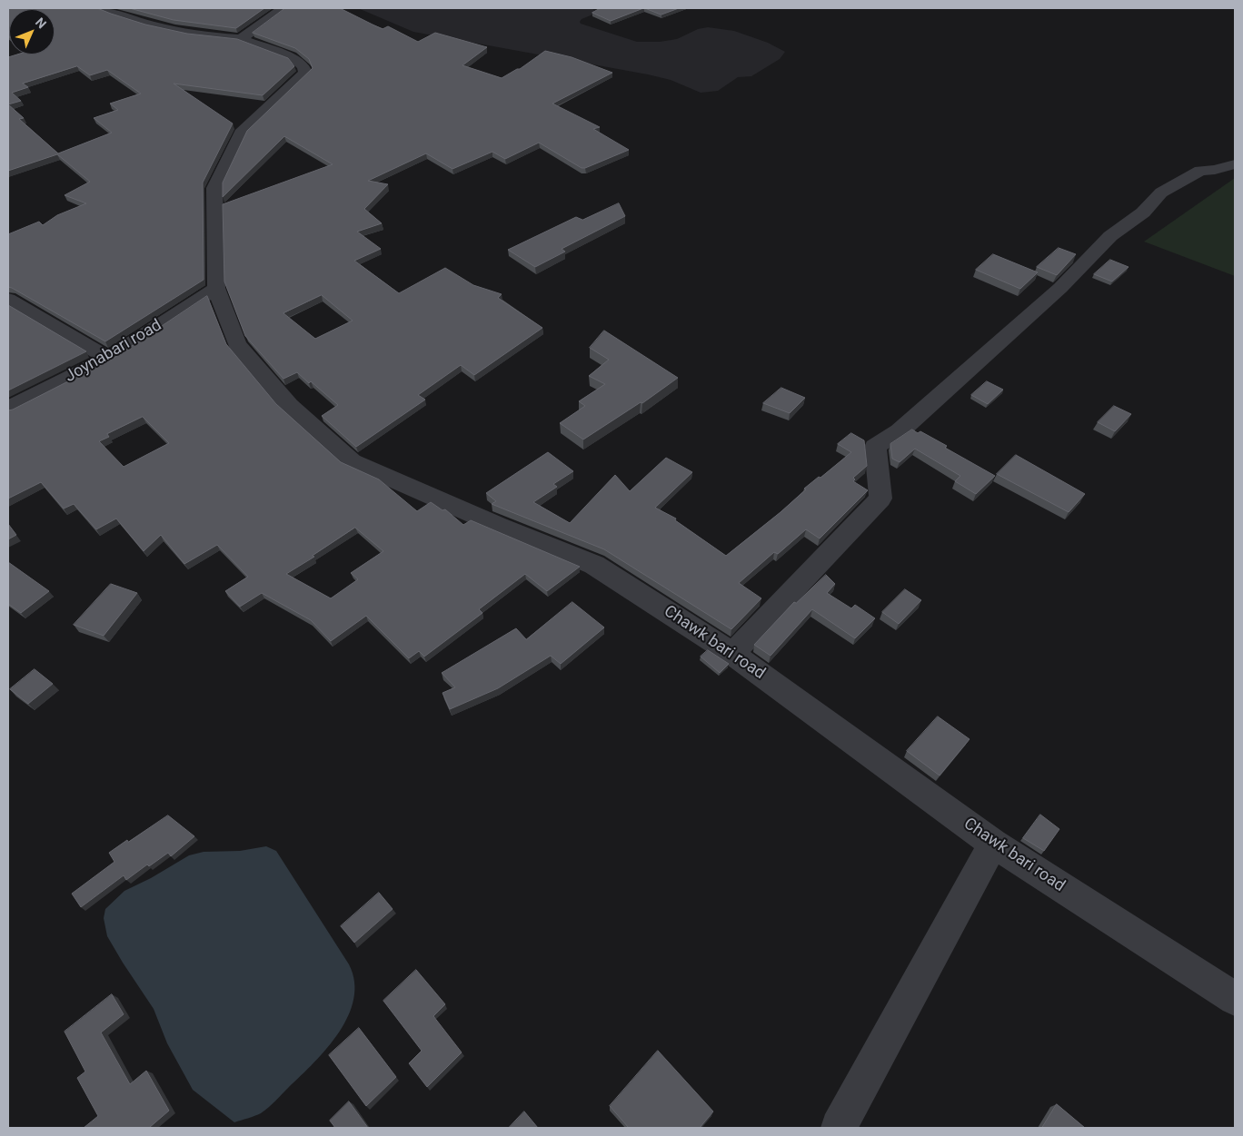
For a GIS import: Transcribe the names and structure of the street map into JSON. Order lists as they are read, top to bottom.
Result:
{
  "streets": {
    "street": ["Joynabari road", "Chawk bari road"]
  },
  "crossings": [
    ["Joynabari road", "Chawk bari road"]
  ],
  "north": "top right"
}
